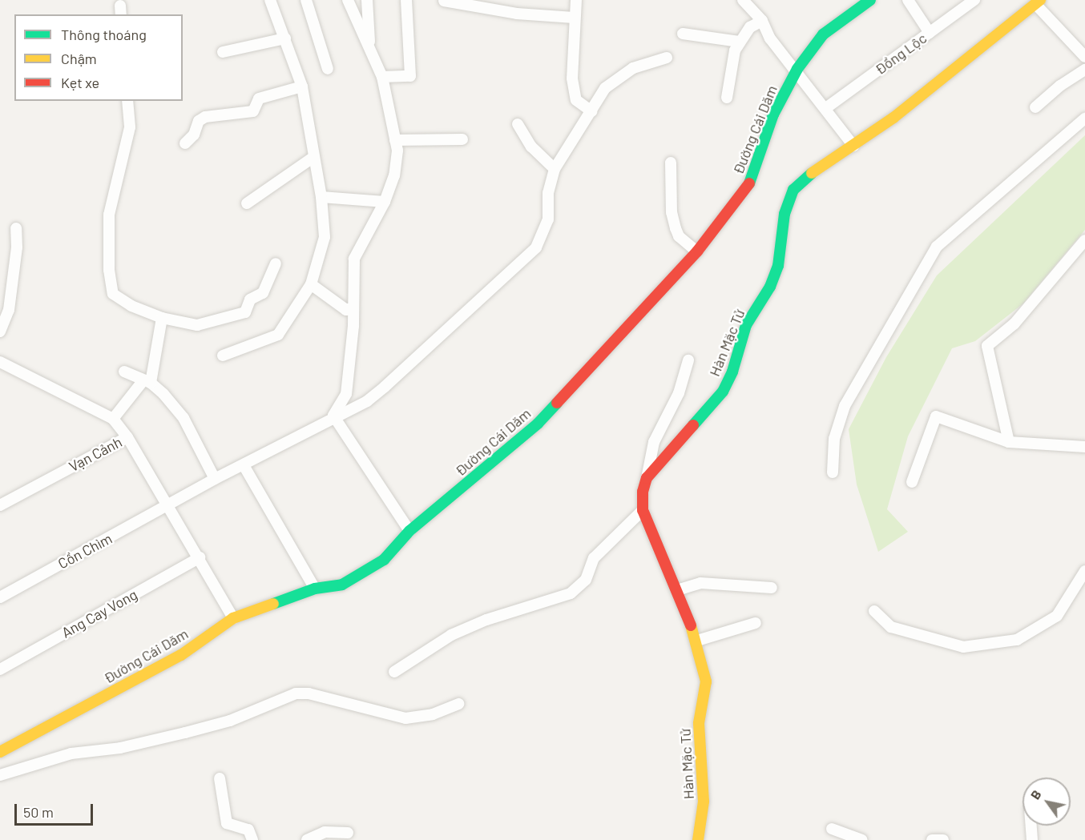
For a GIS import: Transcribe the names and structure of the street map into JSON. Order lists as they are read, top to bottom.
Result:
{
  "streets": {
    "street": [
      "Đồng Lộc",
      "Đường Cái Dăm",
      "Hàn Mặc Tử",
      "Vạn Cảnh",
      "Cồn Chìm",
      "Ang Cay Vong"
    ]
  },
  "legend": ["Thông thoáng", "Chậm", "Kẹt xe"],
  "scale_bar": "50 m",
  "north": "top left"
}
